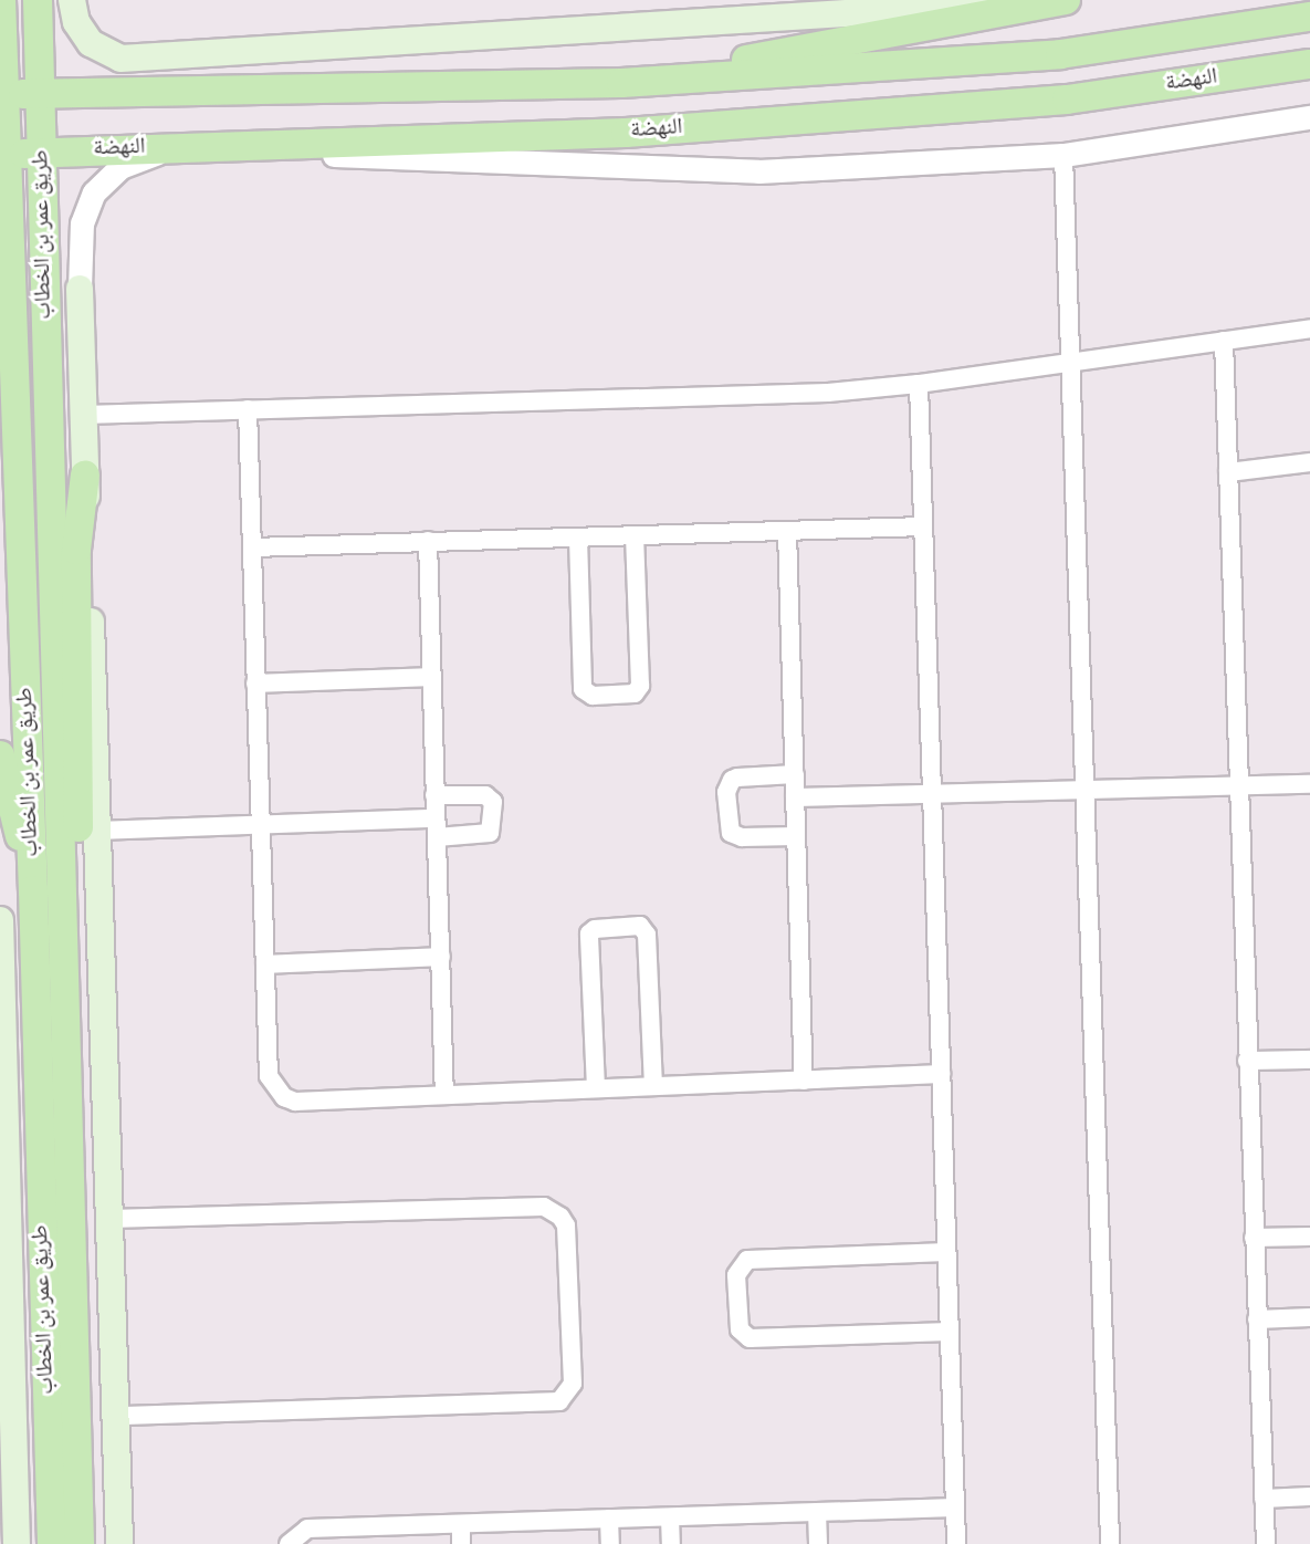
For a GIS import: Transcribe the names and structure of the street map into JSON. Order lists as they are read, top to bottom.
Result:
{
  "streets": {
    "main road": ["النهضة", "طريق عمر بن الخطاب"]
  },
  "crossings": [
    ["النهضة", "طريق عمر بن الخطاب"]
  ]
}
